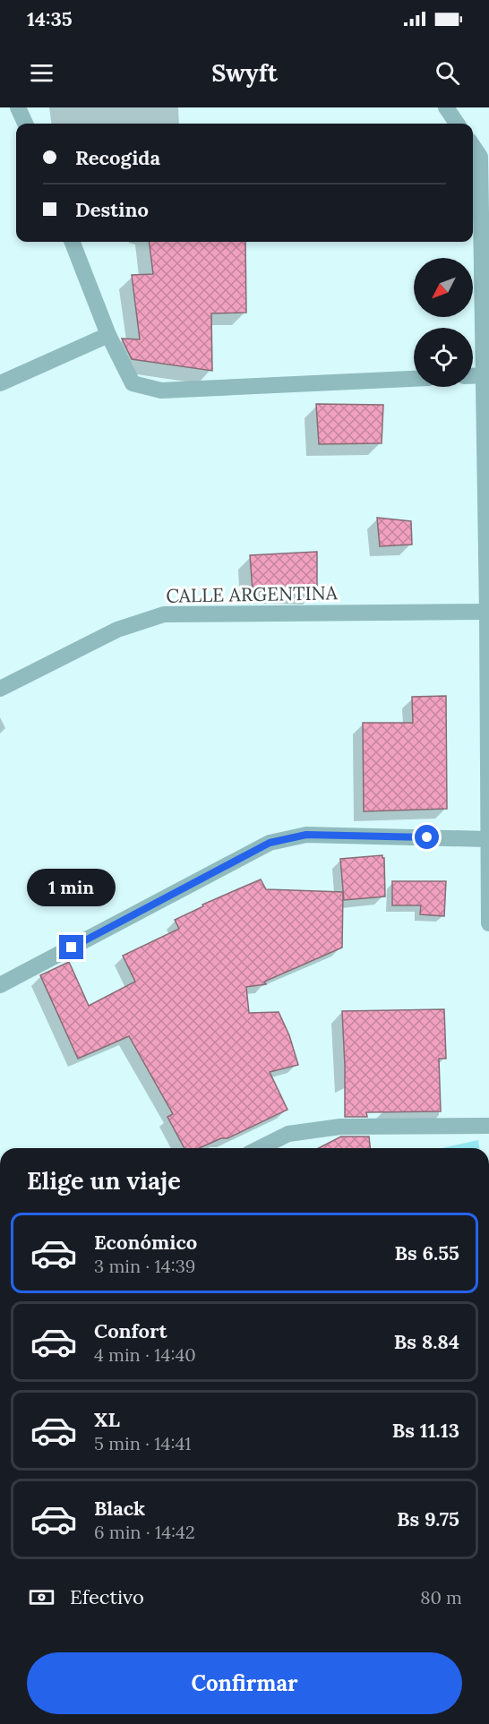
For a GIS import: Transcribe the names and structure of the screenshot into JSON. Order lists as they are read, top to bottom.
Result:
{
  "streets": {
    "street": ["CALLE ARGENTINA"]
  },
  "north": "bottom left",
  "page": {
    "status": "14:35",
    "header": "Swyft",
    "banner": ["Recogida", "Destino"],
    "bubble": "1 min",
    "heading": "Elige un viaje",
    "list": [
      {
        "name": "Económico",
        "note": "3 min · 14:39",
        "value": "Bs 6.55"
      },
      {
        "name": "Confort",
        "note": "4 min · 14:40",
        "value": "Bs 8.84"
      },
      {
        "name": "XL",
        "note": "5 min · 14:41",
        "value": "Bs 11.13"
      },
      {
        "name": "Black",
        "note": "6 min · 14:42",
        "value": "Bs 9.75"
      }
    ],
    "pay": ["Efectivo", "80 m"],
    "buttons": "Confirmar"
  }
}
